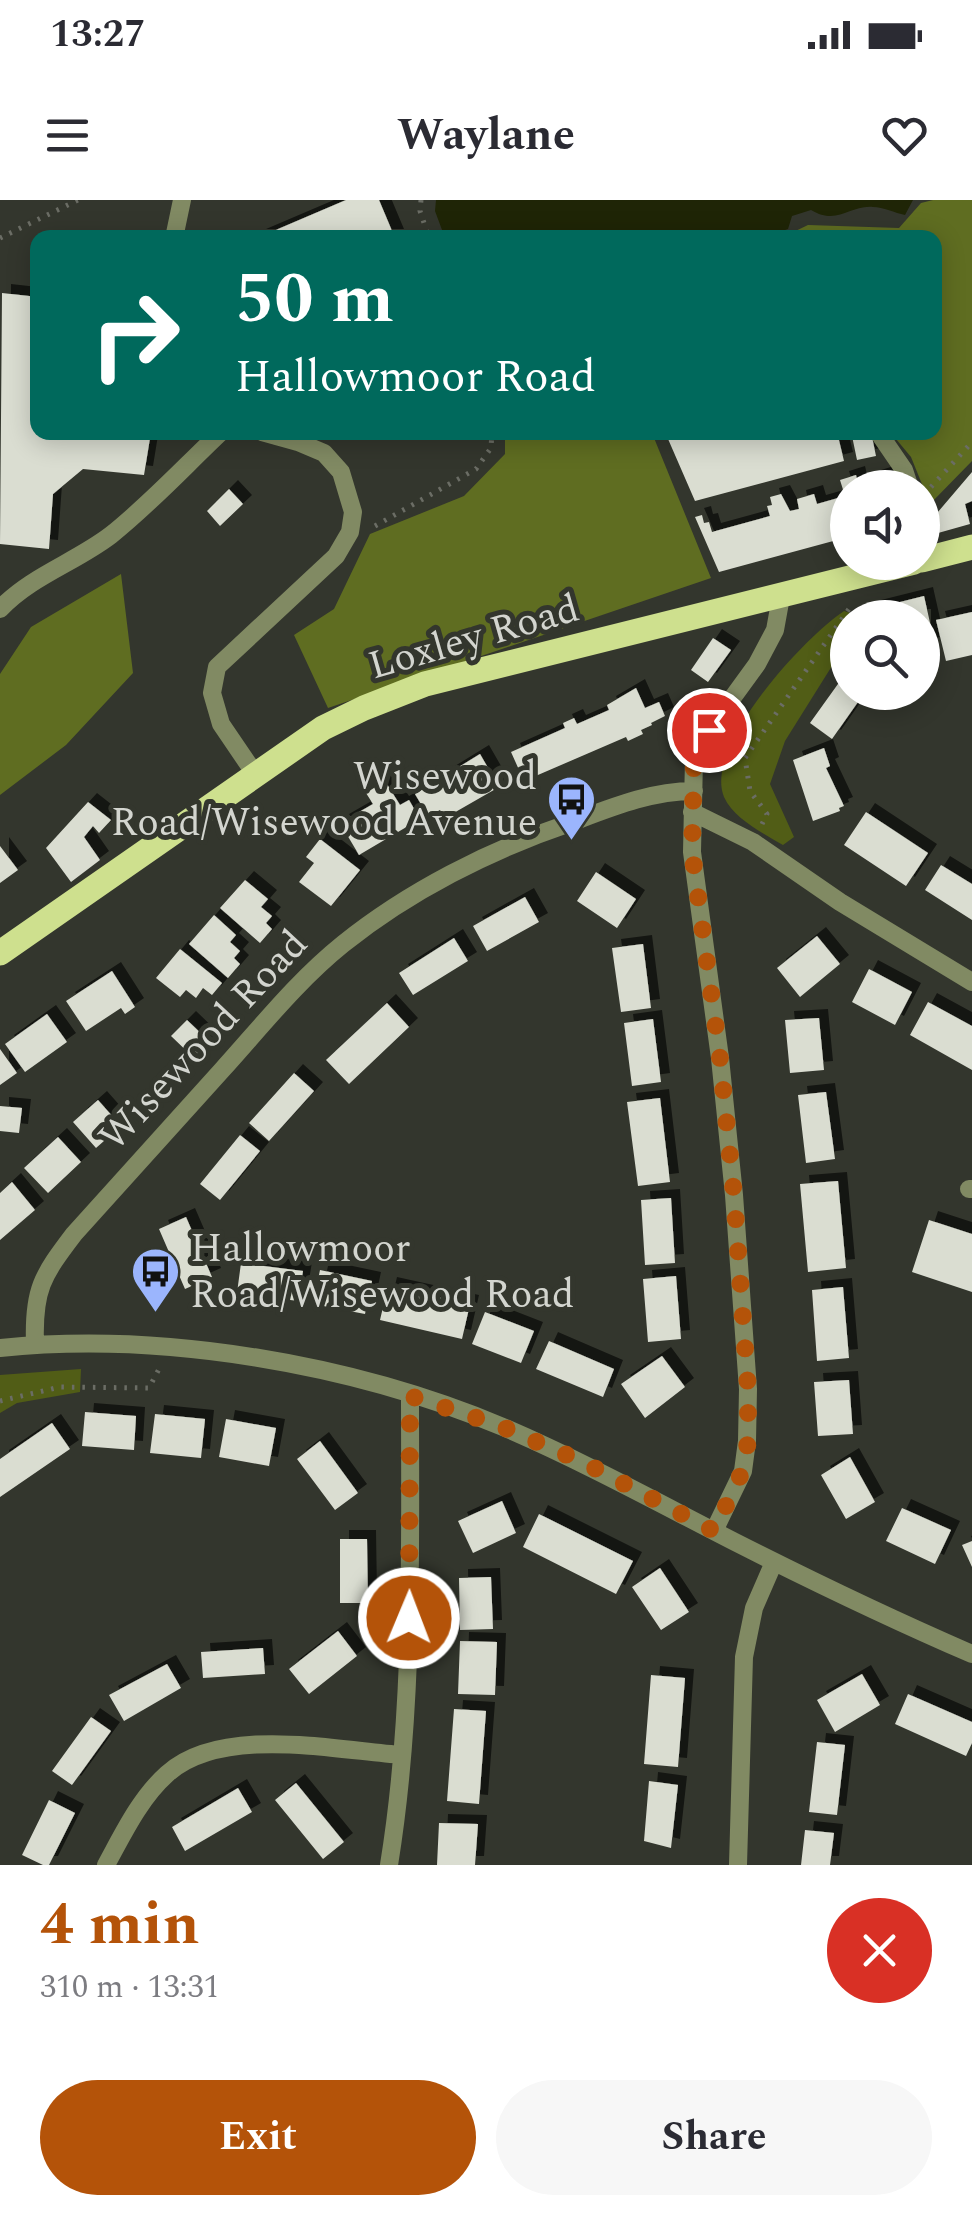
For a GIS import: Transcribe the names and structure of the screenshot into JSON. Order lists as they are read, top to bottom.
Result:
{
  "streets": {
    "main road": ["Loxley Road"],
    "street": ["Wisewood Road"]
  },
  "places": {
    "bus stop": ["Wisewood Road/Wisewood Avenue", "Hallowmoor Road/Wisewood Road"]
  },
  "page": {
    "status": "13:27",
    "header": "Waylane",
    "turn": ["50 m", "Hallowmoor Road"],
    "heading": ["4 min", "310 m · 13:31"],
    "buttons": ["Exit", "Share"]
  }
}
